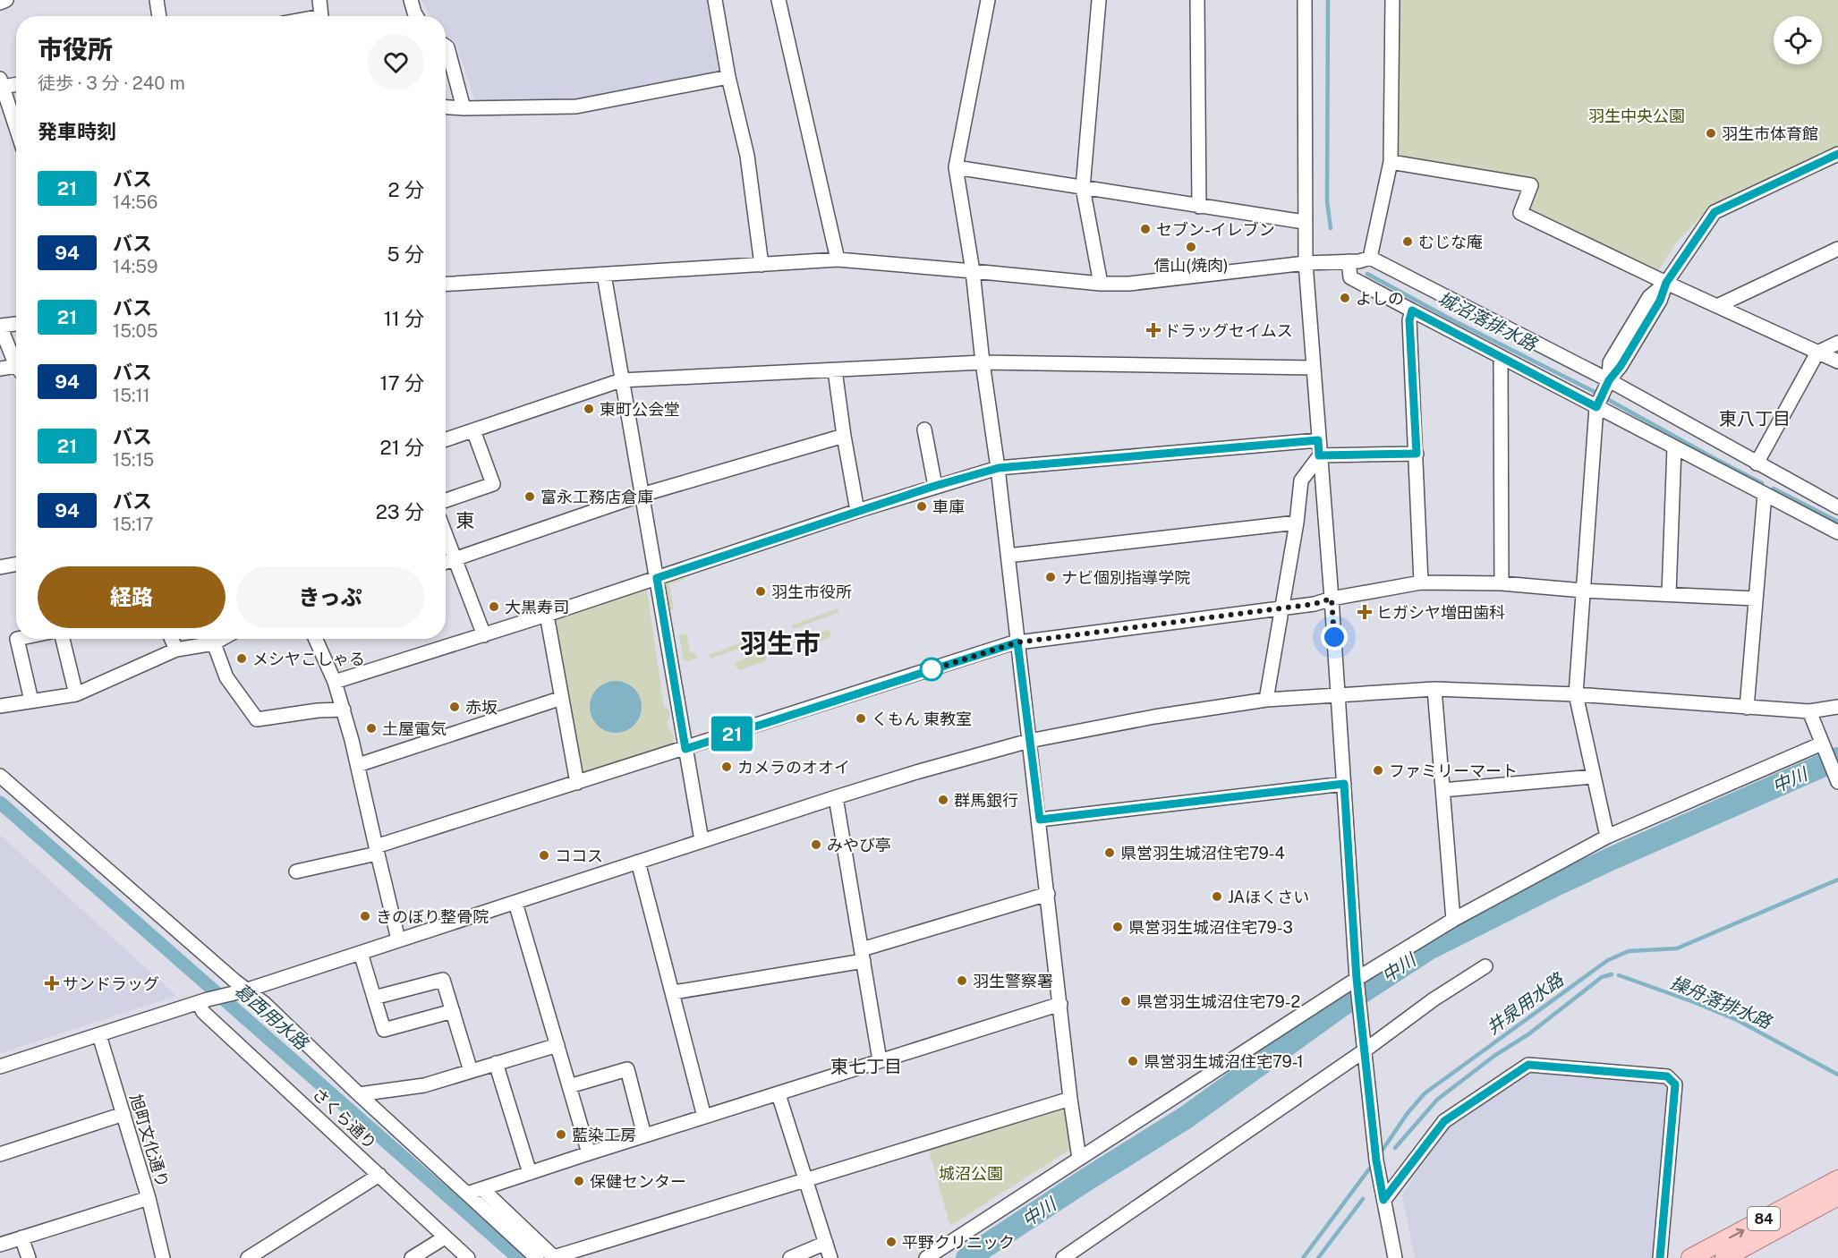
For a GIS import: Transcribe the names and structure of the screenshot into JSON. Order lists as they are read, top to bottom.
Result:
{
  "streets": {
    "main road": ["84"],
    "street": ["さくら通り", "旭町文化通り"]
  },
  "districts": [
    "東八丁目",
    "東",
    "羽生市",
    "東七丁目"
  ],
  "water": [
    "城沼落排水路",
    "中川",
    "操舟落排水路",
    "井泉用水路",
    "葛西用水路"
  ],
  "parks": ["羽生中央公園", "城沼公園"],
  "places": {
    "other": [
      "羽生市体育館",
      "セブン-イレブン",
      "むじな庵",
      "信山(焼肉)",
      "よしの",
      "東町公会堂",
      "富永工務店倉庫",
      "車庫",
      "ナビ個別指導学院",
      "羽生市役所",
      "大黒寿司",
      "メシヤこしゃる",
      "赤坂",
      "くもん 東教室",
      "土屋電気",
      "カメラのオオイ",
      "ファミリーマート",
      "群馬銀行",
      "みやび亭",
      "県営羽生城沼住宅79-4",
      "ココス",
      "JAほくさい",
      "きのぼり整骨院",
      "県営羽生城沼住宅79-3",
      "羽生警察署",
      "県営羽生城沼住宅79-2",
      "県営羽生城沼住宅79-1",
      "藍染工房",
      "保健センター",
      "平野クリニック"
    ],
    "health": ["ドラッグセイムス", "ヒガシヤ増田歯科", "サンドラッグ"]
  },
  "lines": ["bus line 21"],
  "page": {
    "on_map": "21",
    "heading": [
      ["市役所", "徒歩 · 3 分 · 240 m"],
      "発車時刻"
    ],
    "list": [
      {
        "mark": "21",
        "name": "バス",
        "note": "14:56",
        "value": "2 分"
      },
      {
        "mark": "94",
        "name": "バス",
        "note": "14:59",
        "value": "5 分"
      },
      {
        "mark": "21",
        "name": "バス",
        "note": "15:05",
        "value": "11 分"
      },
      {
        "mark": "94",
        "name": "バス",
        "note": "15:11",
        "value": "17 分"
      },
      {
        "mark": "21",
        "name": "バス",
        "note": "15:15",
        "value": "21 分"
      },
      {
        "mark": "94",
        "name": "バス",
        "note": "15:17",
        "value": "23 分"
      }
    ],
    "buttons": ["経路", "きっぷ"]
  }
}
